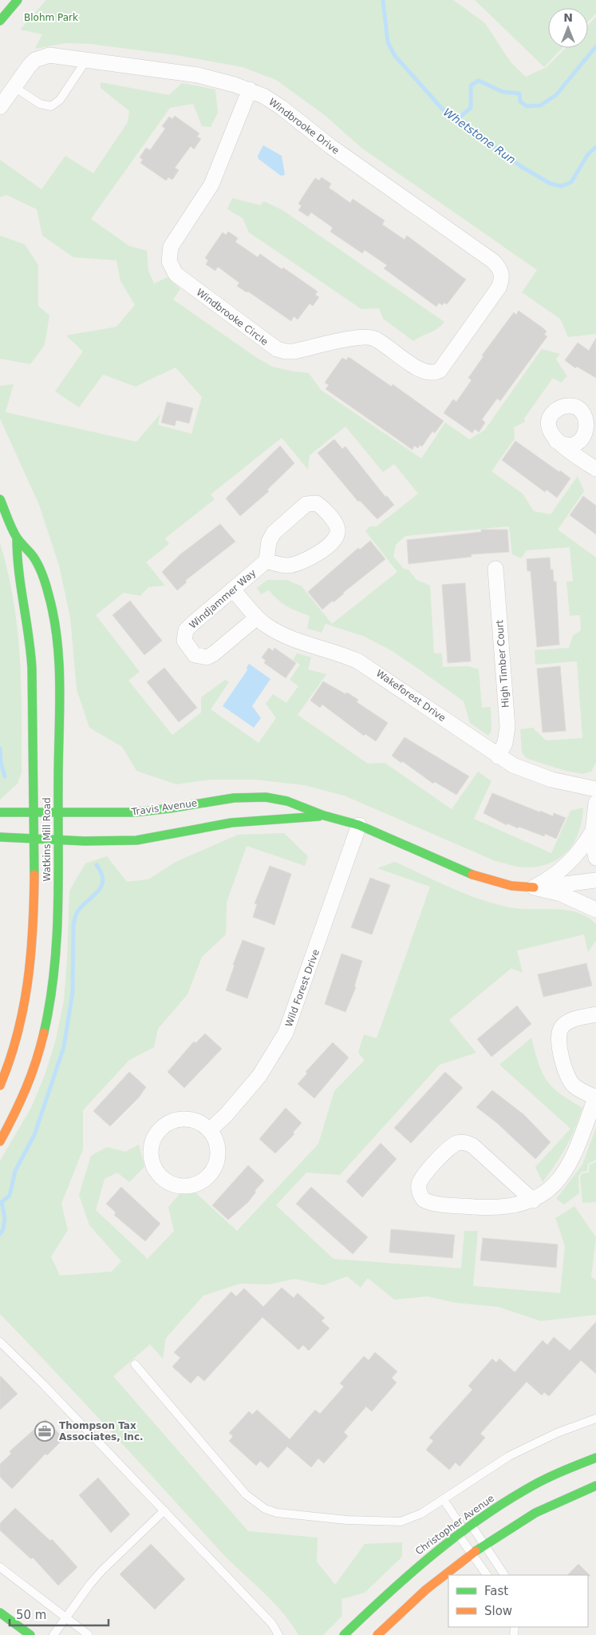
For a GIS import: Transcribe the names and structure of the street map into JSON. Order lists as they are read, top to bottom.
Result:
{
  "streets": {
    "street": [
      "Windbrooke Drive",
      "Windbrooke Circle",
      "Windjammer Way",
      "High Timber Court",
      "Wakeforest Drive",
      "Travis Avenue",
      "Watkins Mill Road",
      "Wild Forest Drive",
      "Christopher Avenue"
    ]
  },
  "crossings": [
    ["Windbrooke Drive", "Windbrooke Circle"],
    ["Windjammer Way", "Wakeforest Drive"],
    ["High Timber Court", "Wakeforest Drive"],
    ["Travis Avenue", "Watkins Mill Road"],
    ["Travis Avenue", "Wild Forest Drive"]
  ],
  "water": ["Whetstone Run"],
  "parks": ["Blohm Park"],
  "places": {
    "office": ["Thompson Tax Associates, Inc."]
  },
  "legend": ["Fast", "Slow"],
  "scale_bar": "50 m",
  "north": "top"
}
